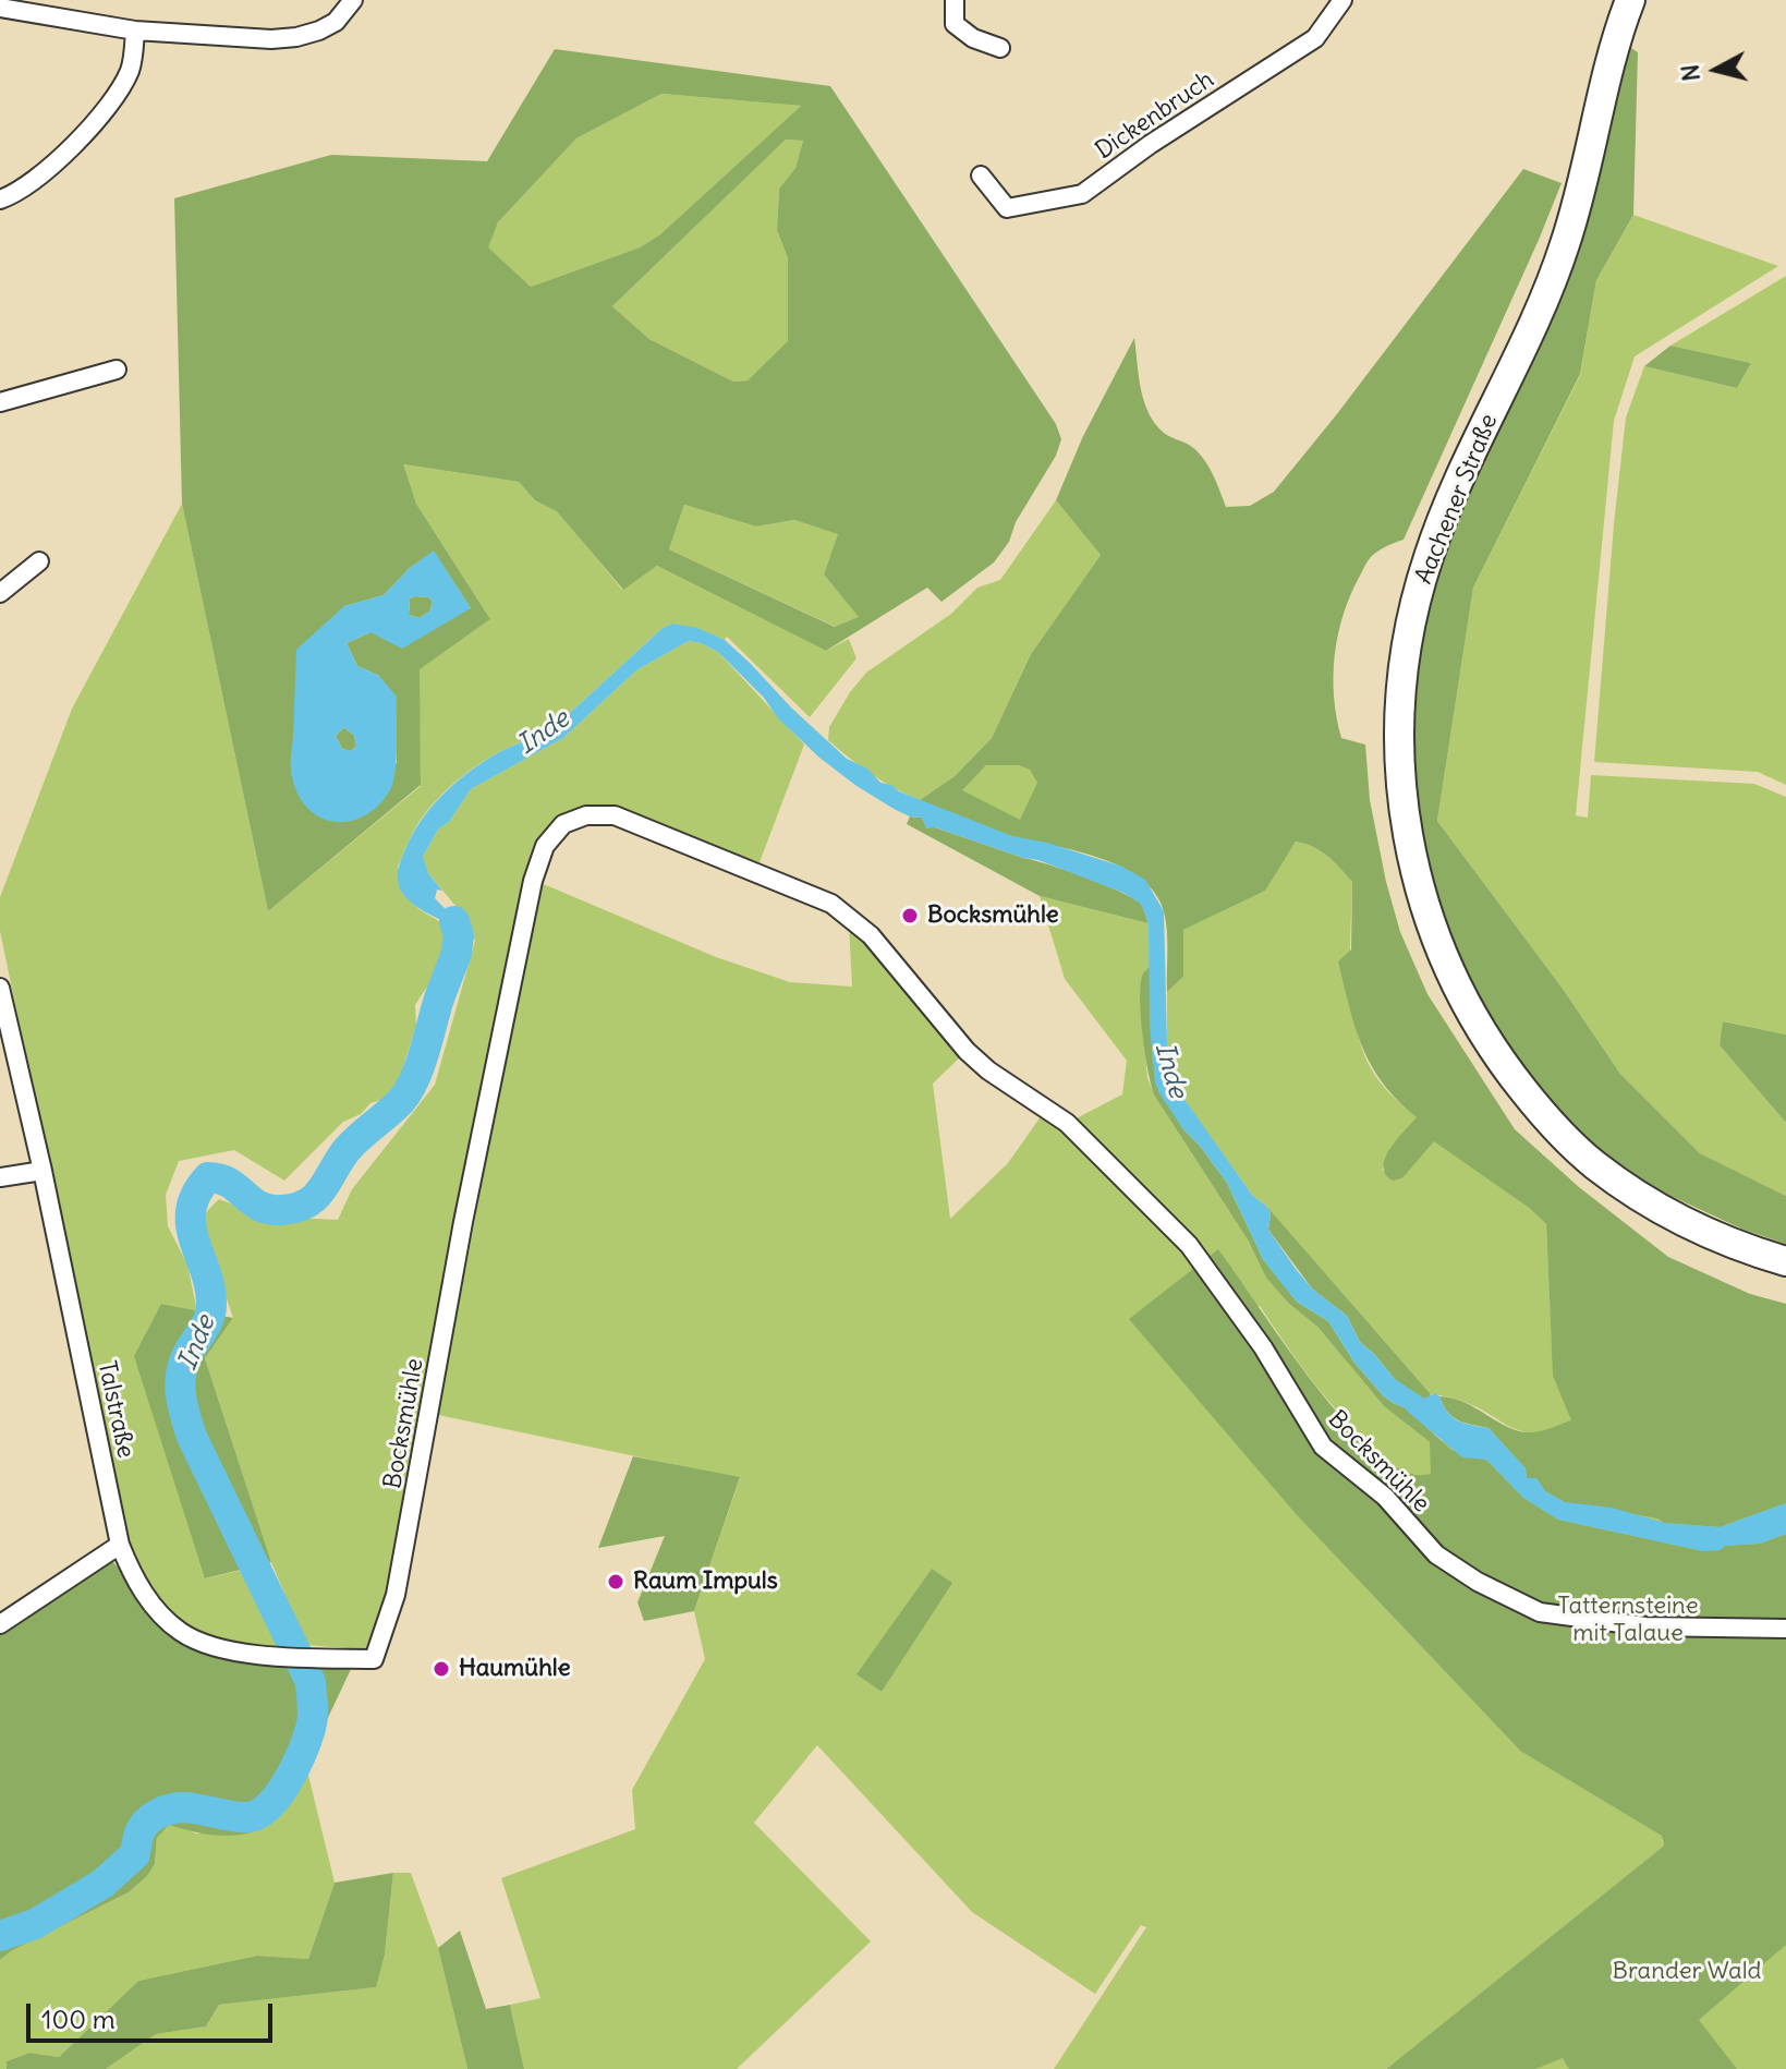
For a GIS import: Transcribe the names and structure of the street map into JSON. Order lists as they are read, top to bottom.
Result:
{
  "streets": {
    "main road": ["Aachener Straße"],
    "street": ["Dickenbruch", "Talstraße", "Bocksmühle"]
  },
  "crossings": [
    ["Talstraße", "Bocksmühle"]
  ],
  "water": ["Inde"],
  "parks": ["Tatternsteine mit Talaue", "Brander Wald"],
  "places": ["Bocksmühle", "Raum Impuls", "Haumühle"],
  "scale_bar": "100 m",
  "north": "left"
}
